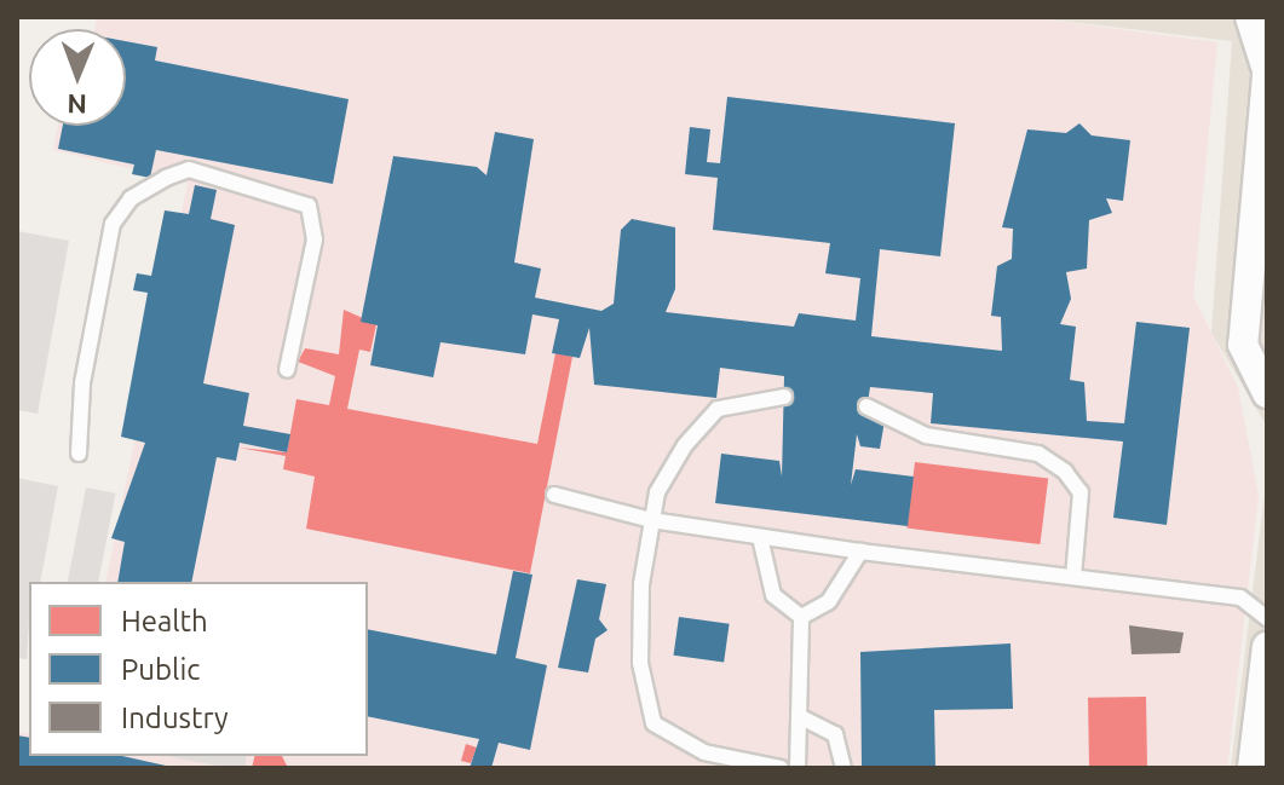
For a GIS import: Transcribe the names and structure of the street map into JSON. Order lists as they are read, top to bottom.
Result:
{
  "legend": ["Health", "Public", "Industry"],
  "north": "bottom"
}
